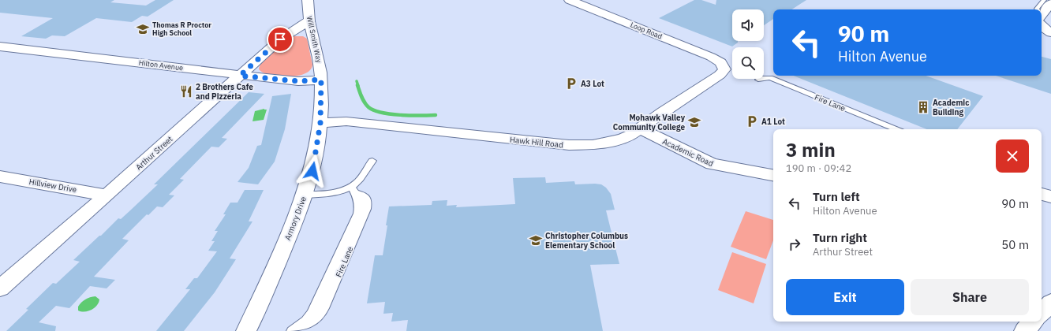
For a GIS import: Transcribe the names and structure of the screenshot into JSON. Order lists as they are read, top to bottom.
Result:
{
  "streets": {
    "street": [
      "Loop Road",
      "Will Smith Way",
      "Hilton Avenue",
      "Hawk Hill Road",
      "Academic Road",
      "Arthur Street",
      "Hillview Drive",
      "Armory Drive"
    ],
    "lane": ["Fire Lane"]
  },
  "crossings": [
    ["Loop Road", "Hawk Hill Road"],
    ["Will Smith Way", "Hilton Avenue"],
    ["Will Smith Way", "Arthur Street"],
    ["Will Smith Way", "Armory Drive"],
    ["Hilton Avenue", "Arthur Street"],
    ["Hilton Avenue", "Armory Drive"],
    ["Hawk Hill Road", "Academic Road"],
    ["Hawk Hill Road", "Armory Drive"],
    ["Arthur Street", "Hillview Drive"]
  ],
  "places": {
    "school or university": ["Thomas R Proctor High School", "Mohawk Valley Community College", "Christopher Columbus Elementary School"],
    "parking": ["A3 Lot", "A1 Lot"],
    "restaurant": ["2 Brothers Cafe and Pizzeria"],
    "building": ["Academic Building"]
  },
  "page": {
    "turn": ["90 m", "Hilton Avenue"],
    "heading": ["3 min", "190 m · 09:42"],
    "list": [
      {
        "name": "Turn left",
        "note": "Hilton Avenue",
        "value": "90 m"
      },
      {
        "name": "Turn right",
        "note": "Arthur Street",
        "value": "50 m"
      }
    ],
    "buttons": ["Exit", "Share"]
  }
}
